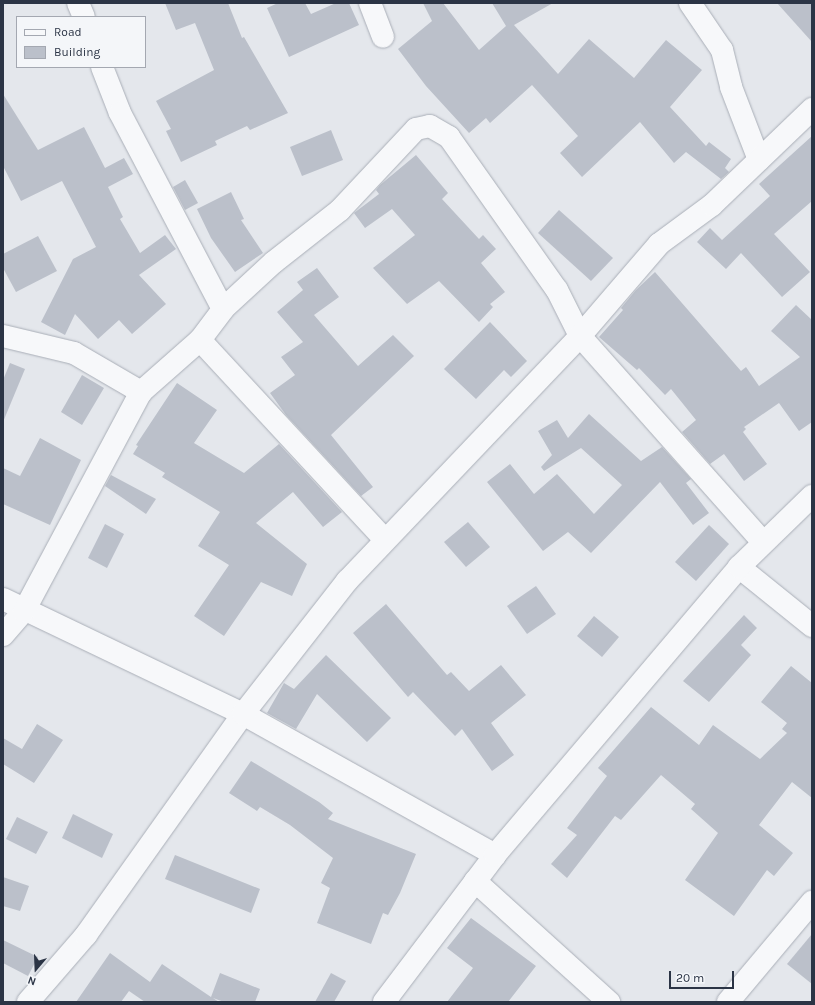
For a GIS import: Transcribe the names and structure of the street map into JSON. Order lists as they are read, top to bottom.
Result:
{
  "legend": ["Road", "Building"],
  "scale_bar": "20 m",
  "north": "bottom"
}
